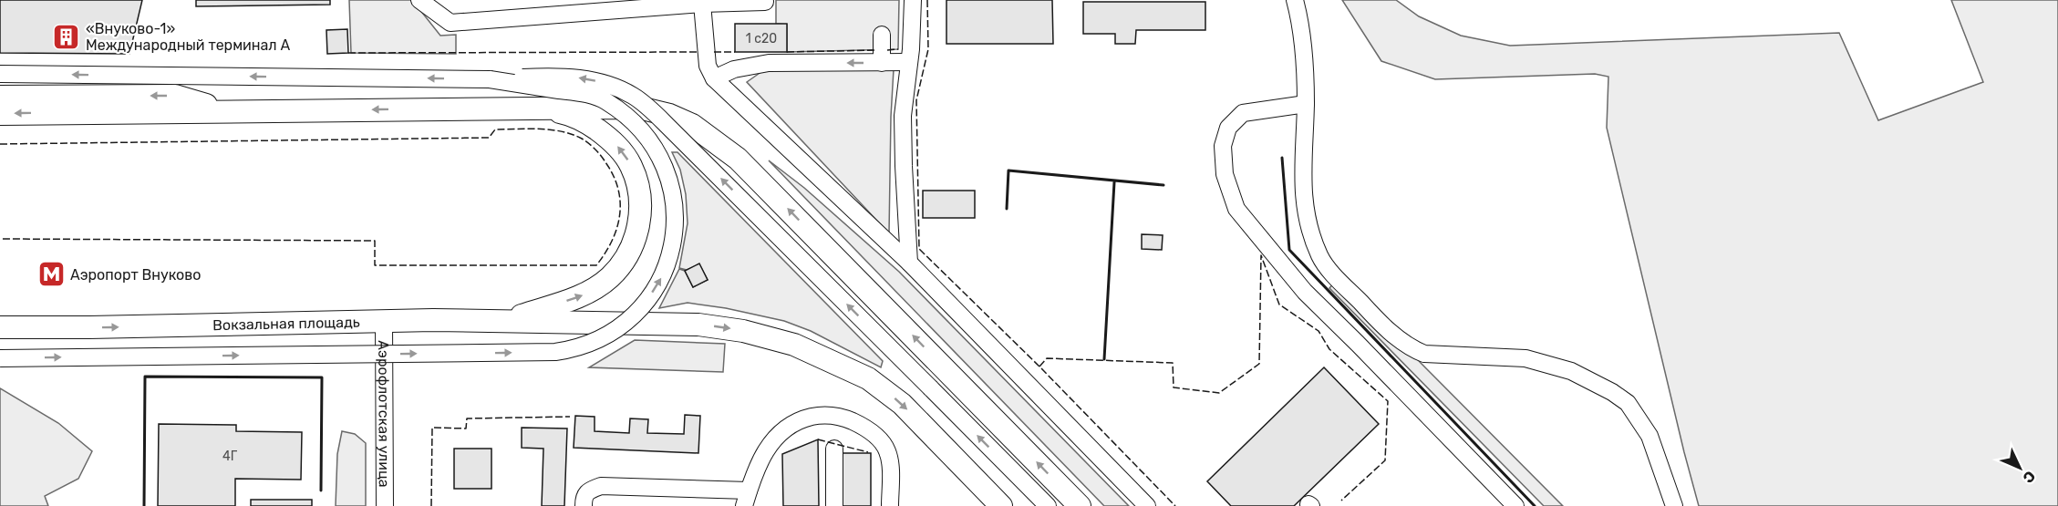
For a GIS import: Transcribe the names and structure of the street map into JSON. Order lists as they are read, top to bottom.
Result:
{
  "streets": {
    "main road": ["Вокзальная площадь"],
    "street": ["Аэрофлотская улица"]
  },
  "crossings": [
    ["Вокзальная площадь", "Аэрофлотская улица"]
  ],
  "one_way": ["Вокзальная площадь"],
  "places": {
    "building": ["«Внуково-1» Международный терминал А"],
    "metro station": ["Аэропорт Внуково"]
  },
  "house_numbers": ["1 с20", "4Г"],
  "north": "bottom right"
}
